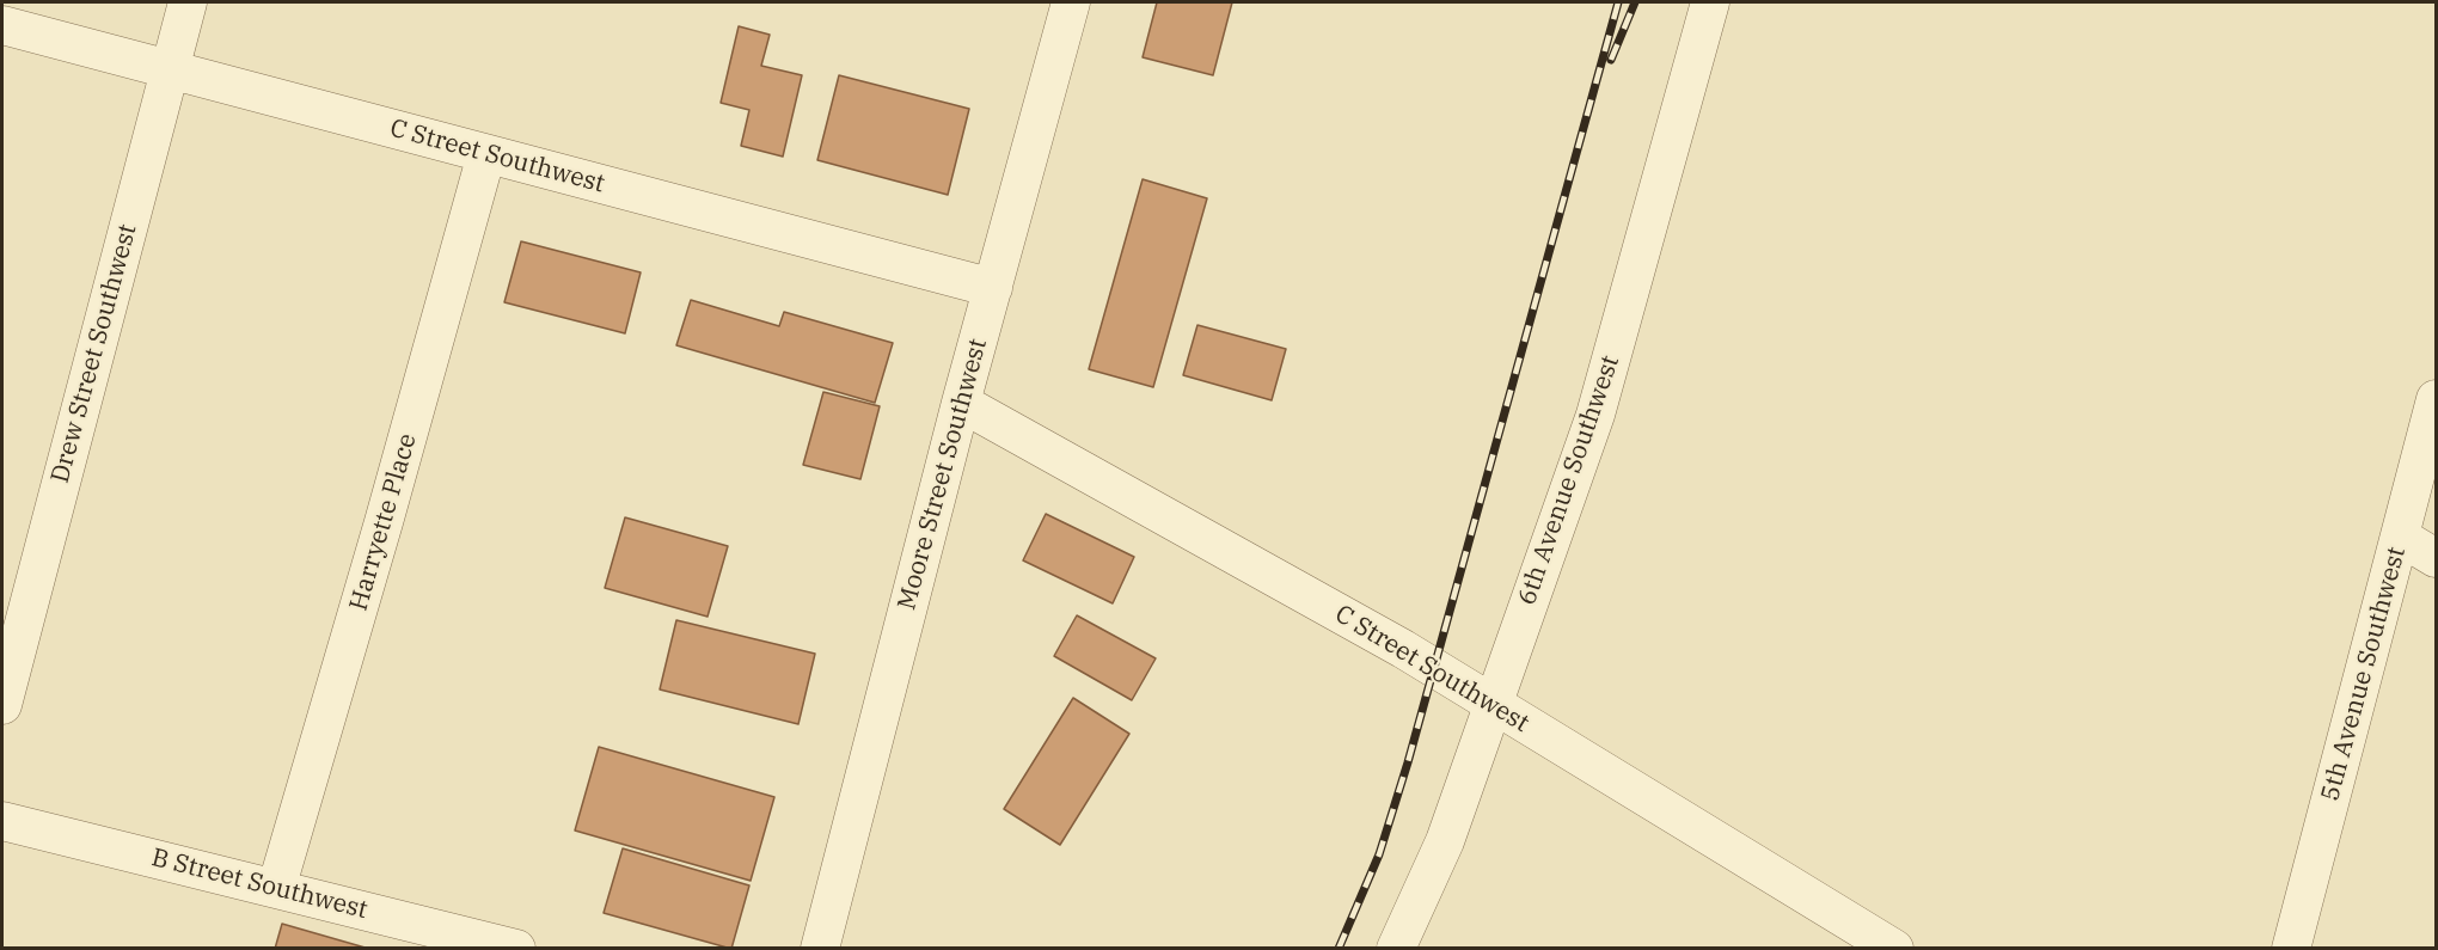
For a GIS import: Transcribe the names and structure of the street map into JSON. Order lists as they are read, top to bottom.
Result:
{
  "streets": {
    "street": [
      "C Street Southwest",
      "Drew Street Southwest",
      "Moore Street Southwest",
      "6th Avenue Southwest",
      "Harryette Place",
      "5th Avenue Southwest",
      "B Street Southwest"
    ]
  },
  "crossings": [
    ["C Street Southwest", "Drew Street Southwest"],
    ["C Street Southwest", "Moore Street Southwest"],
    ["C Street Southwest", "6th Avenue Southwest"],
    ["C Street Southwest", "Harryette Place"],
    ["Harryette Place", "B Street Southwest"]
  ]
}
